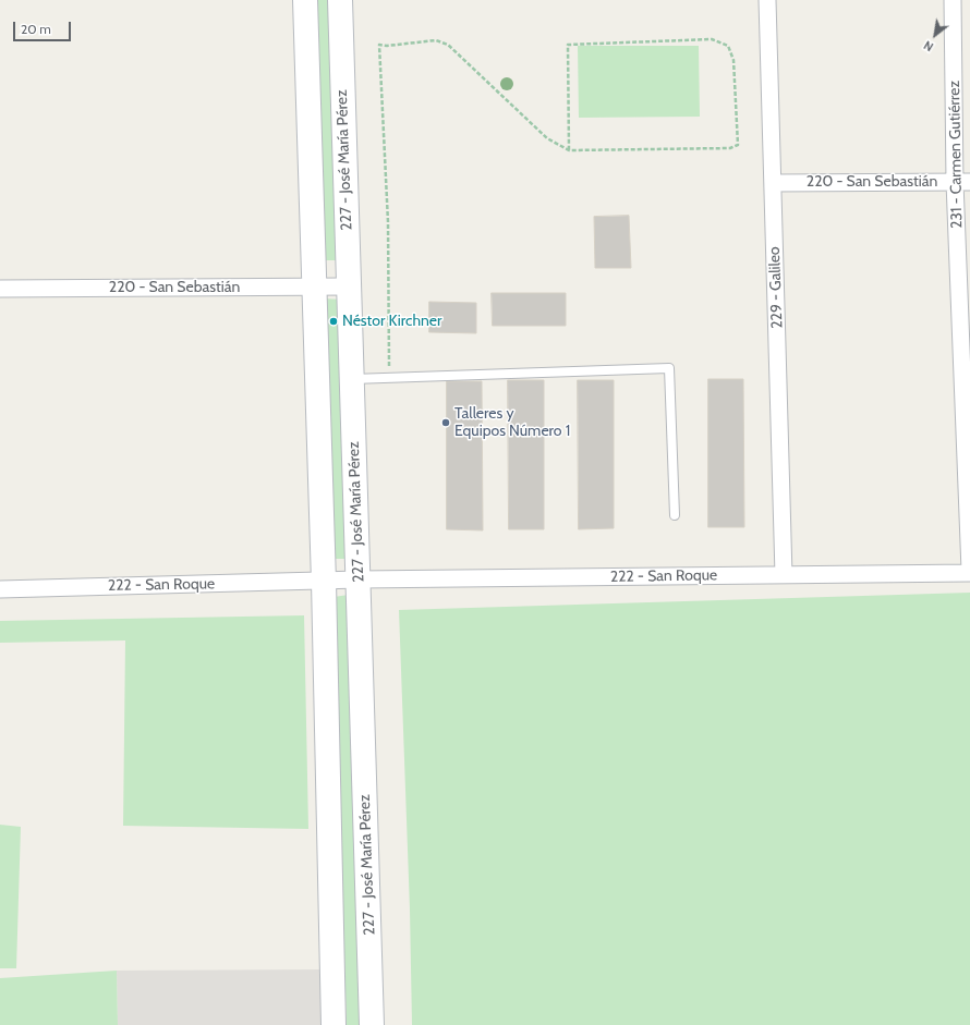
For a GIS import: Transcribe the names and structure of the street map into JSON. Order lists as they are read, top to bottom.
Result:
{
  "streets": {
    "street": [
      "231 - Carmen Gutiérrez",
      "227 - José María Pérez",
      "220 - San Sebastián",
      "229 - Galileo",
      "222 - San Roque"
    ]
  },
  "crossings": [
    ["231 - Carmen Gutiérrez", "220 - San Sebastián"],
    ["231 - Carmen Gutiérrez", "222 - San Roque"],
    ["227 - José María Pérez", "220 - San Sebastián"],
    ["227 - José María Pérez", "222 - San Roque"],
    ["220 - San Sebastián", "229 - Galileo"],
    ["229 - Galileo", "222 - San Roque"]
  ],
  "places": ["Néstor Kirchner", "Talleres y Equipos Número 1"],
  "scale_bar": "20 m",
  "north": "bottom left"
}
